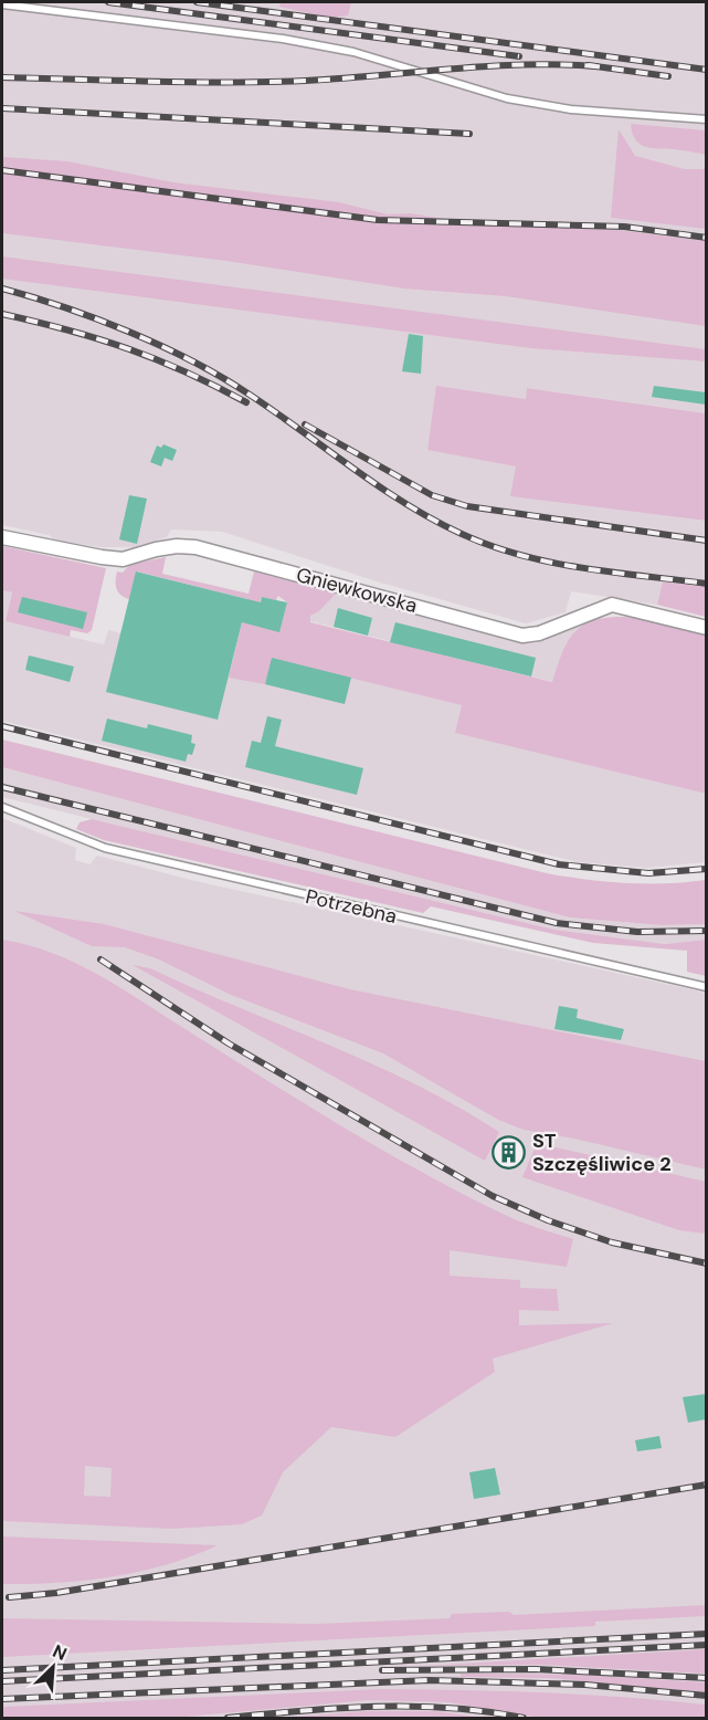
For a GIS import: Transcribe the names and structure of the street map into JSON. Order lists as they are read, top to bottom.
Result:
{
  "streets": {
    "street": ["Gniewkowska"],
    "lane": ["Potrzebna"]
  },
  "places": {
    "building": ["ST Szczęśliwice 2"]
  },
  "north": "top right"
}
